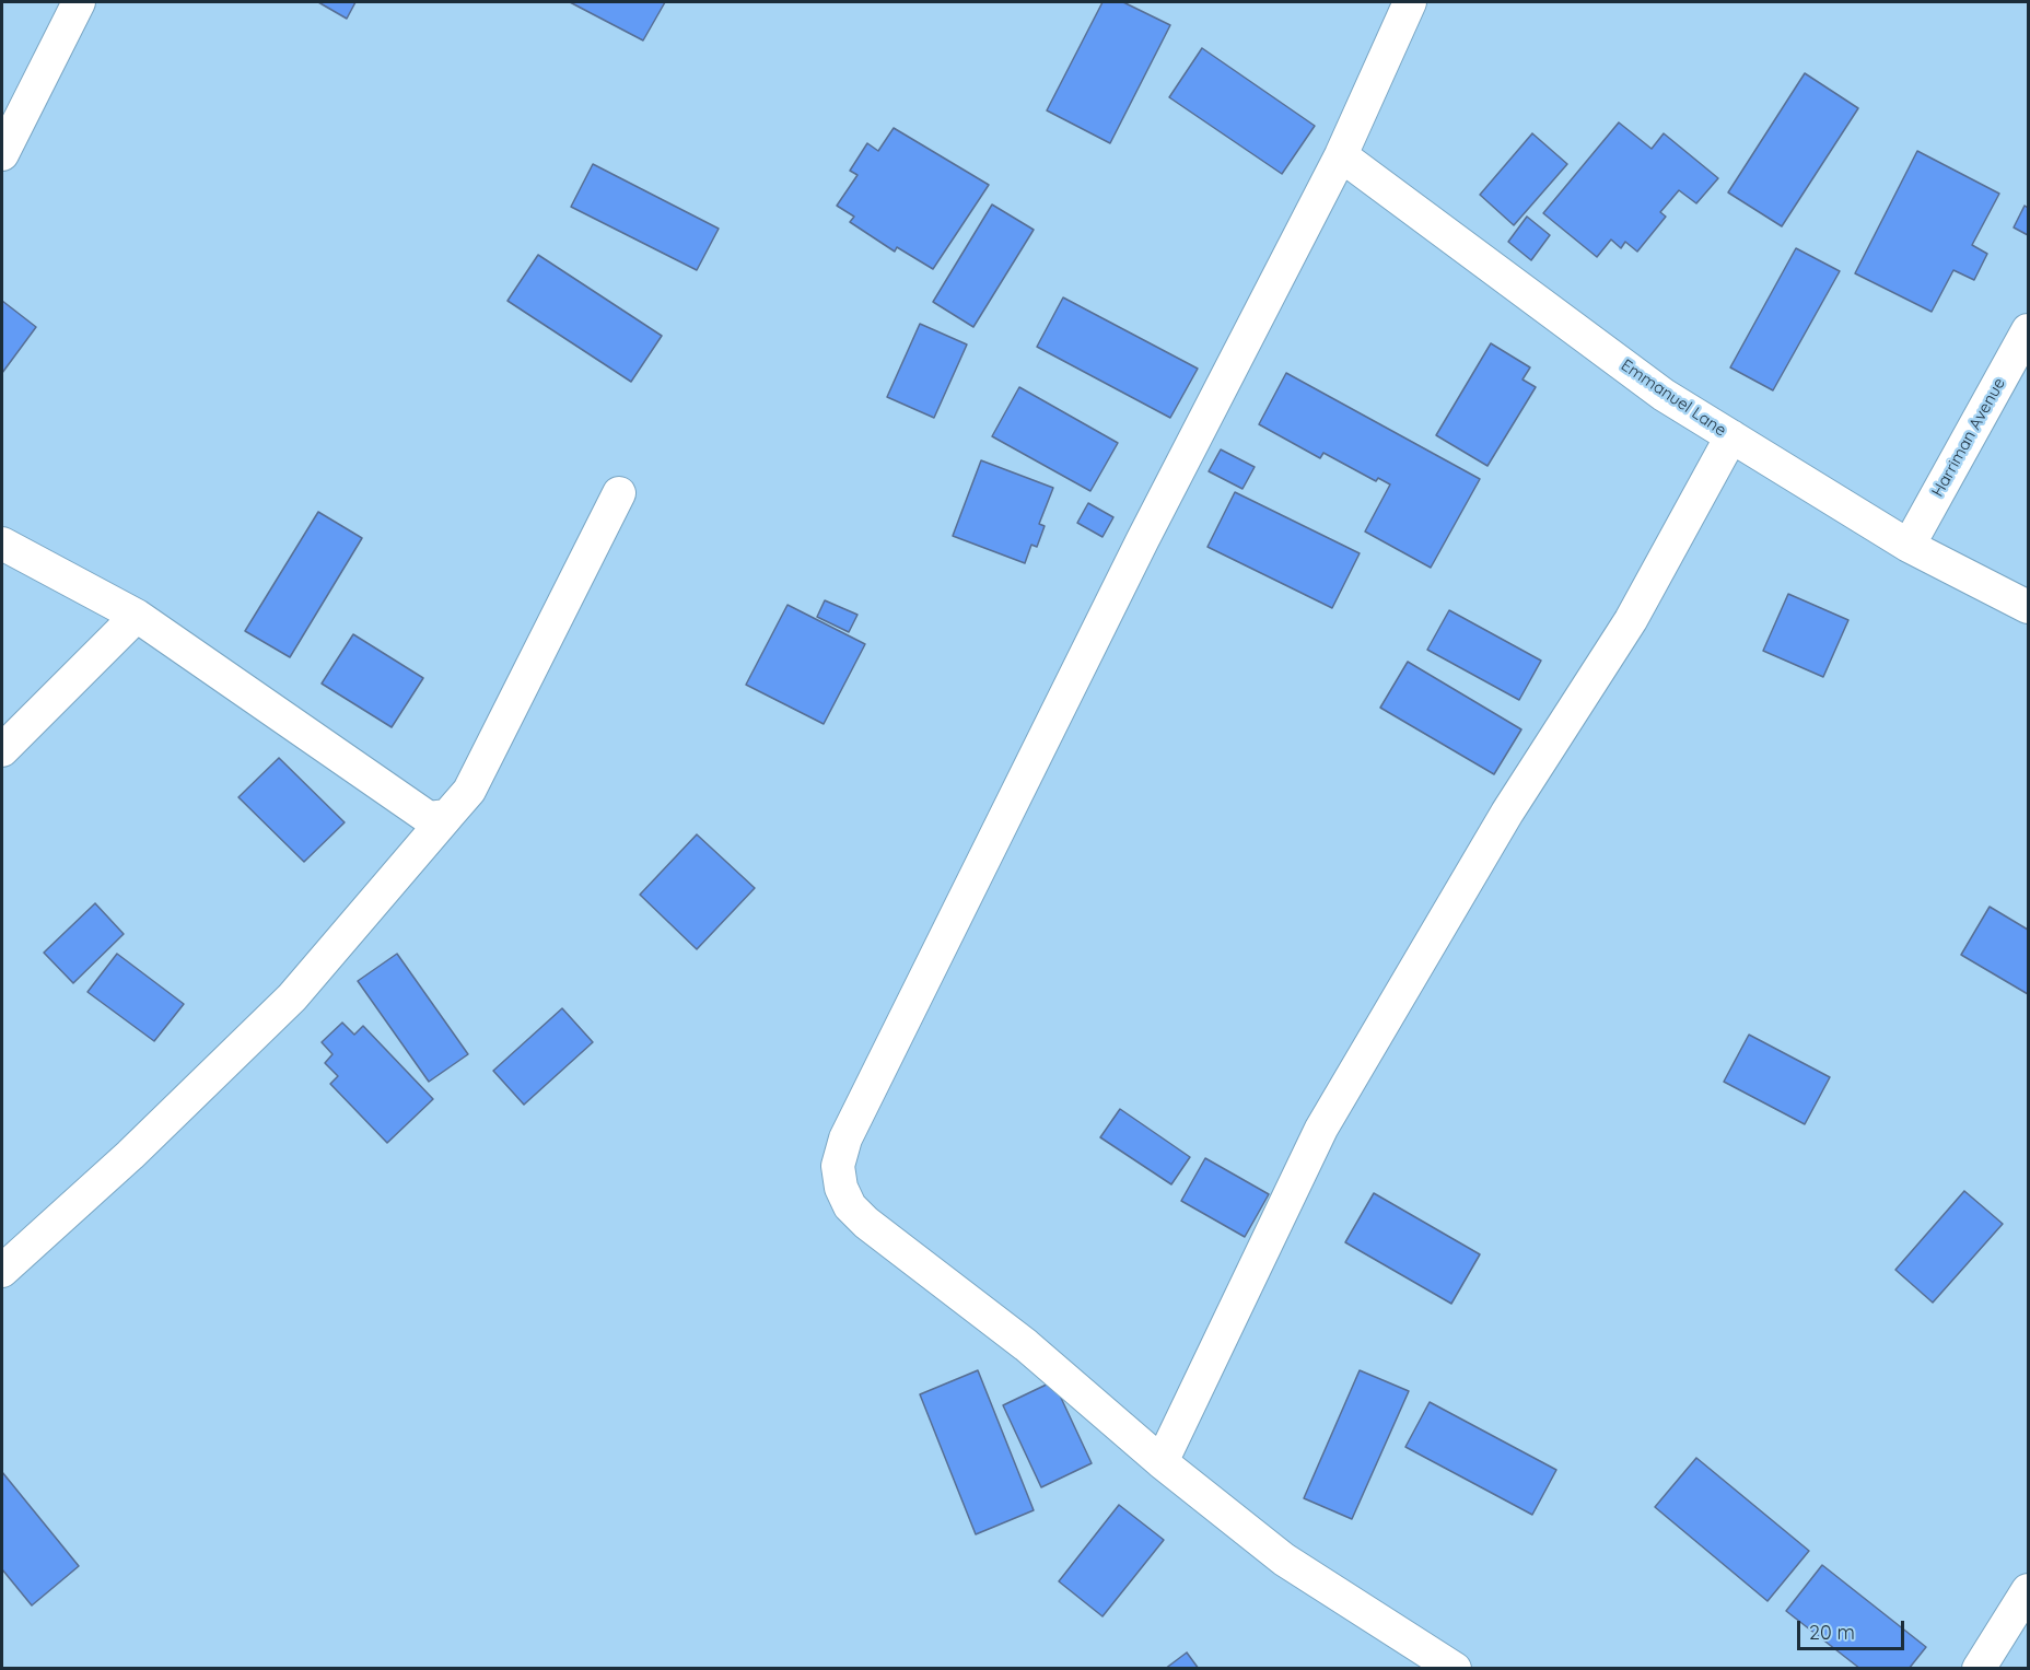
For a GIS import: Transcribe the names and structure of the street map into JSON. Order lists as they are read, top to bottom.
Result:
{
  "streets": {
    "street": ["Emmanuel Lane", "Harriman Avenue"]
  },
  "crossings": [
    ["Emmanuel Lane", "Harriman Avenue"]
  ],
  "scale_bar": "20 m"
}
